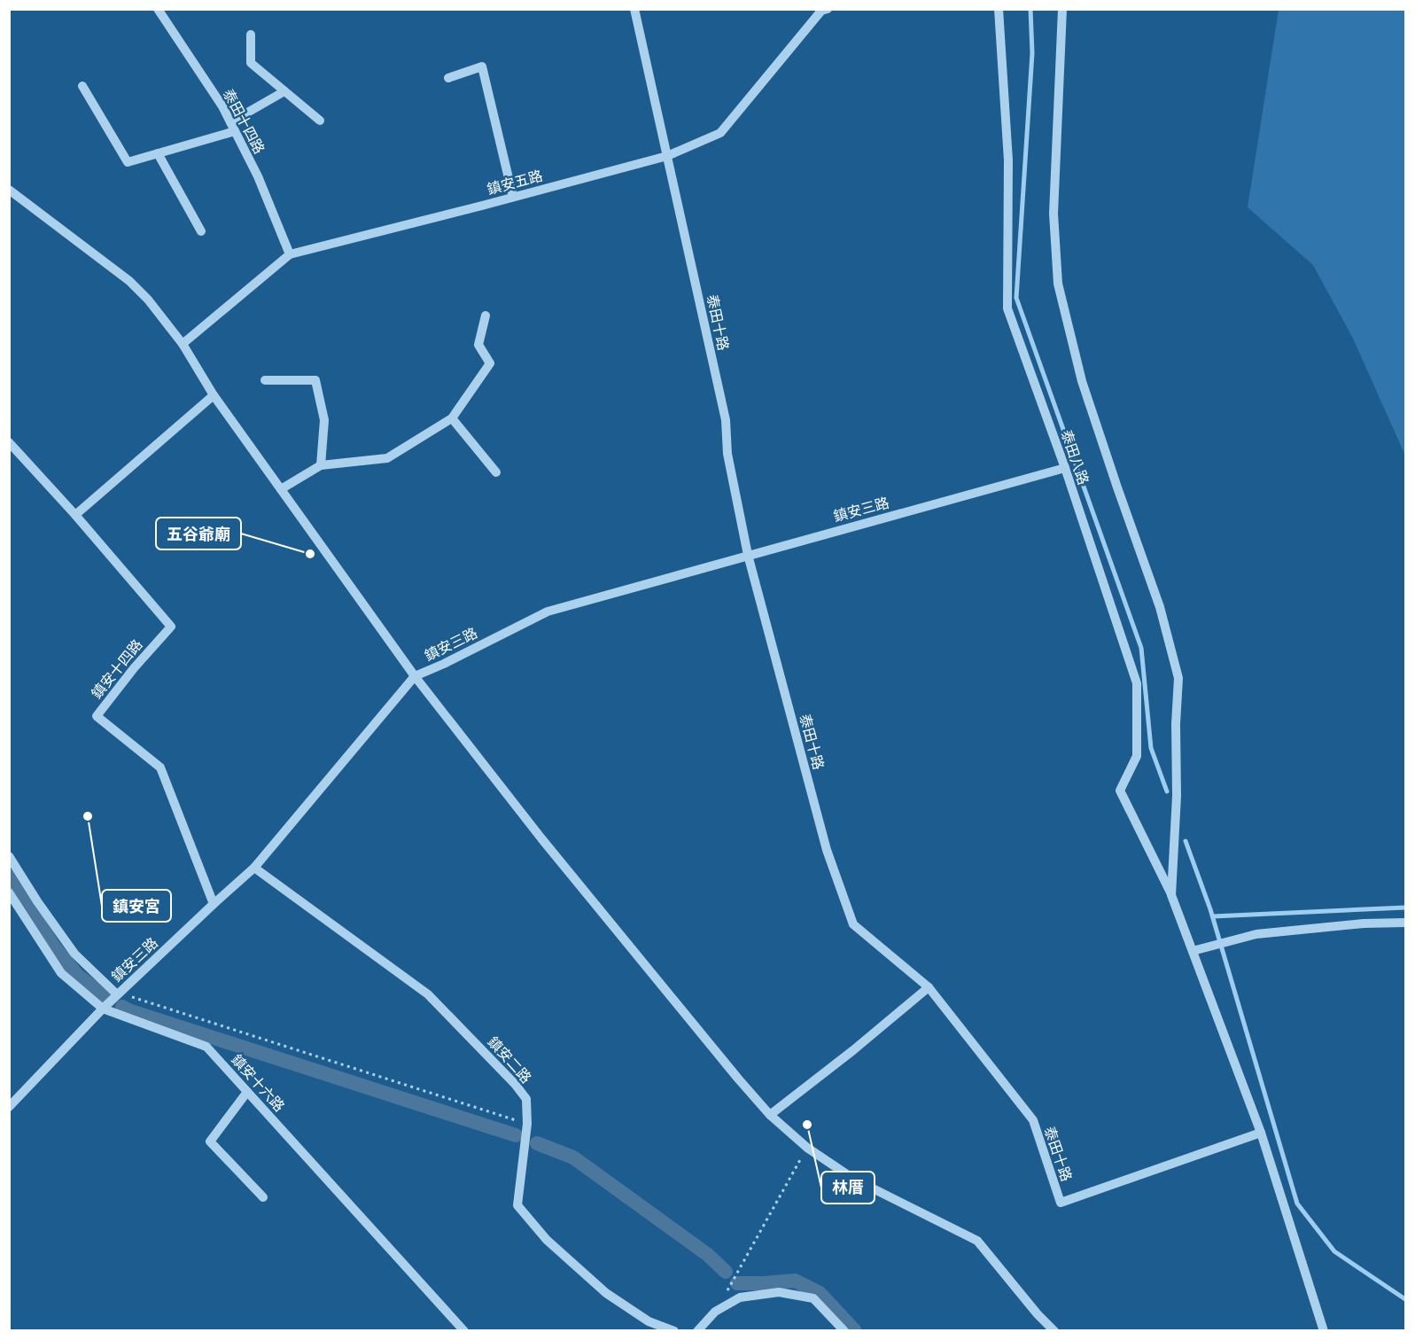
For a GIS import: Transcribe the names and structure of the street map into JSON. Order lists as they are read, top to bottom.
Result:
{
  "streets": {
    "street": [
      "泰田十四路",
      "鎮安五路",
      "泰田十路",
      "泰田八路",
      "鎮安三路",
      "鎮安十四路",
      "鎮安二路",
      "鎮安十六路"
    ]
  },
  "crossings": [
    ["泰田十四路", "鎮安五路"],
    ["鎮安五路", "泰田十路"],
    ["泰田十路", "鎮安三路"],
    ["泰田八路", "鎮安三路"],
    ["鎮安三路", "鎮安十四路"],
    ["鎮安三路", "鎮安二路"],
    ["鎮安三路", "鎮安十六路"]
  ],
  "places": ["五谷爺廟", "鎮安宮", "林厝"]
}
